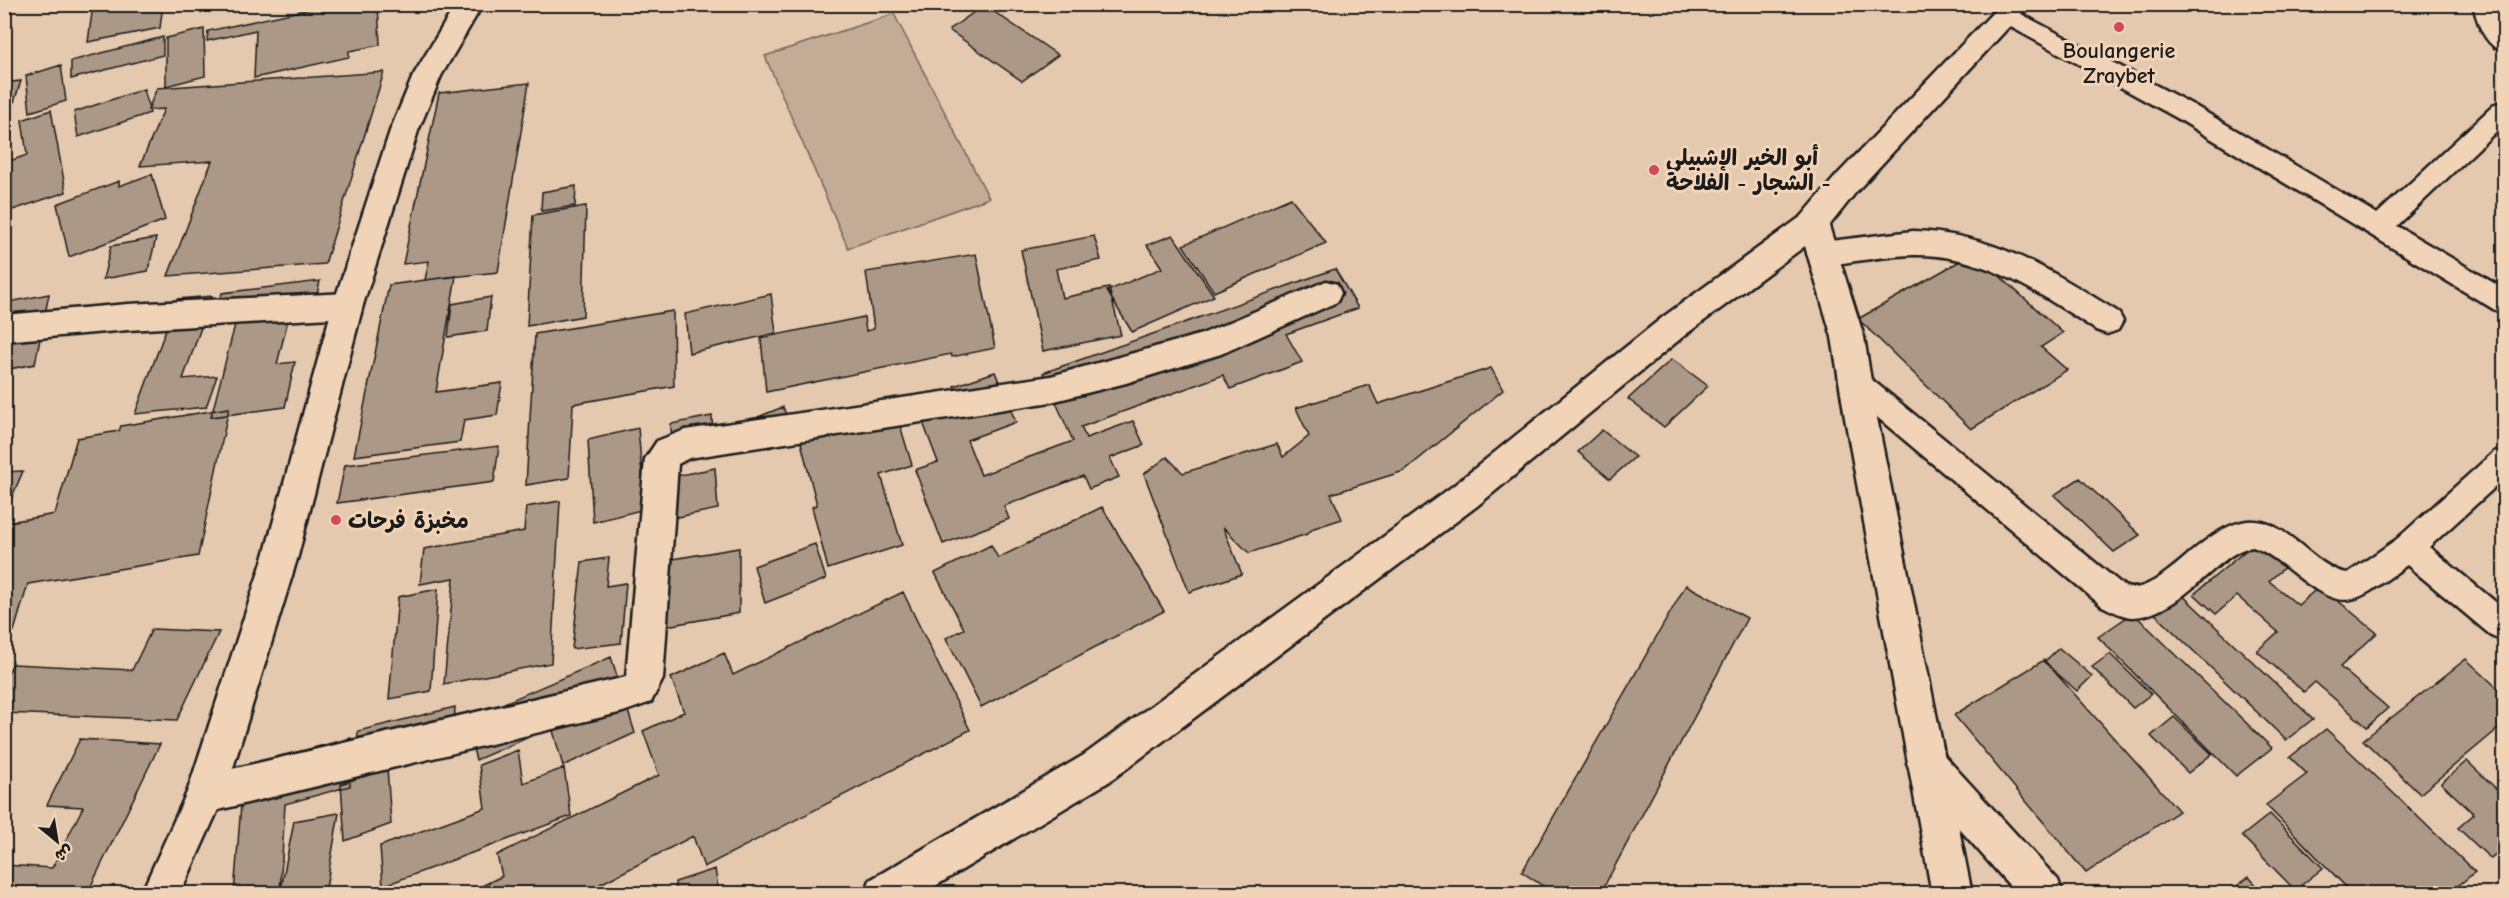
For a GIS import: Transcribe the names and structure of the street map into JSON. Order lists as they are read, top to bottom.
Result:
{
  "places": ["Boulangerie Zraybet", "أبو الخير الإشبيلي الشجار - الفلاحة -", "مخبزة فرحات"],
  "north": "bottom right"
}
